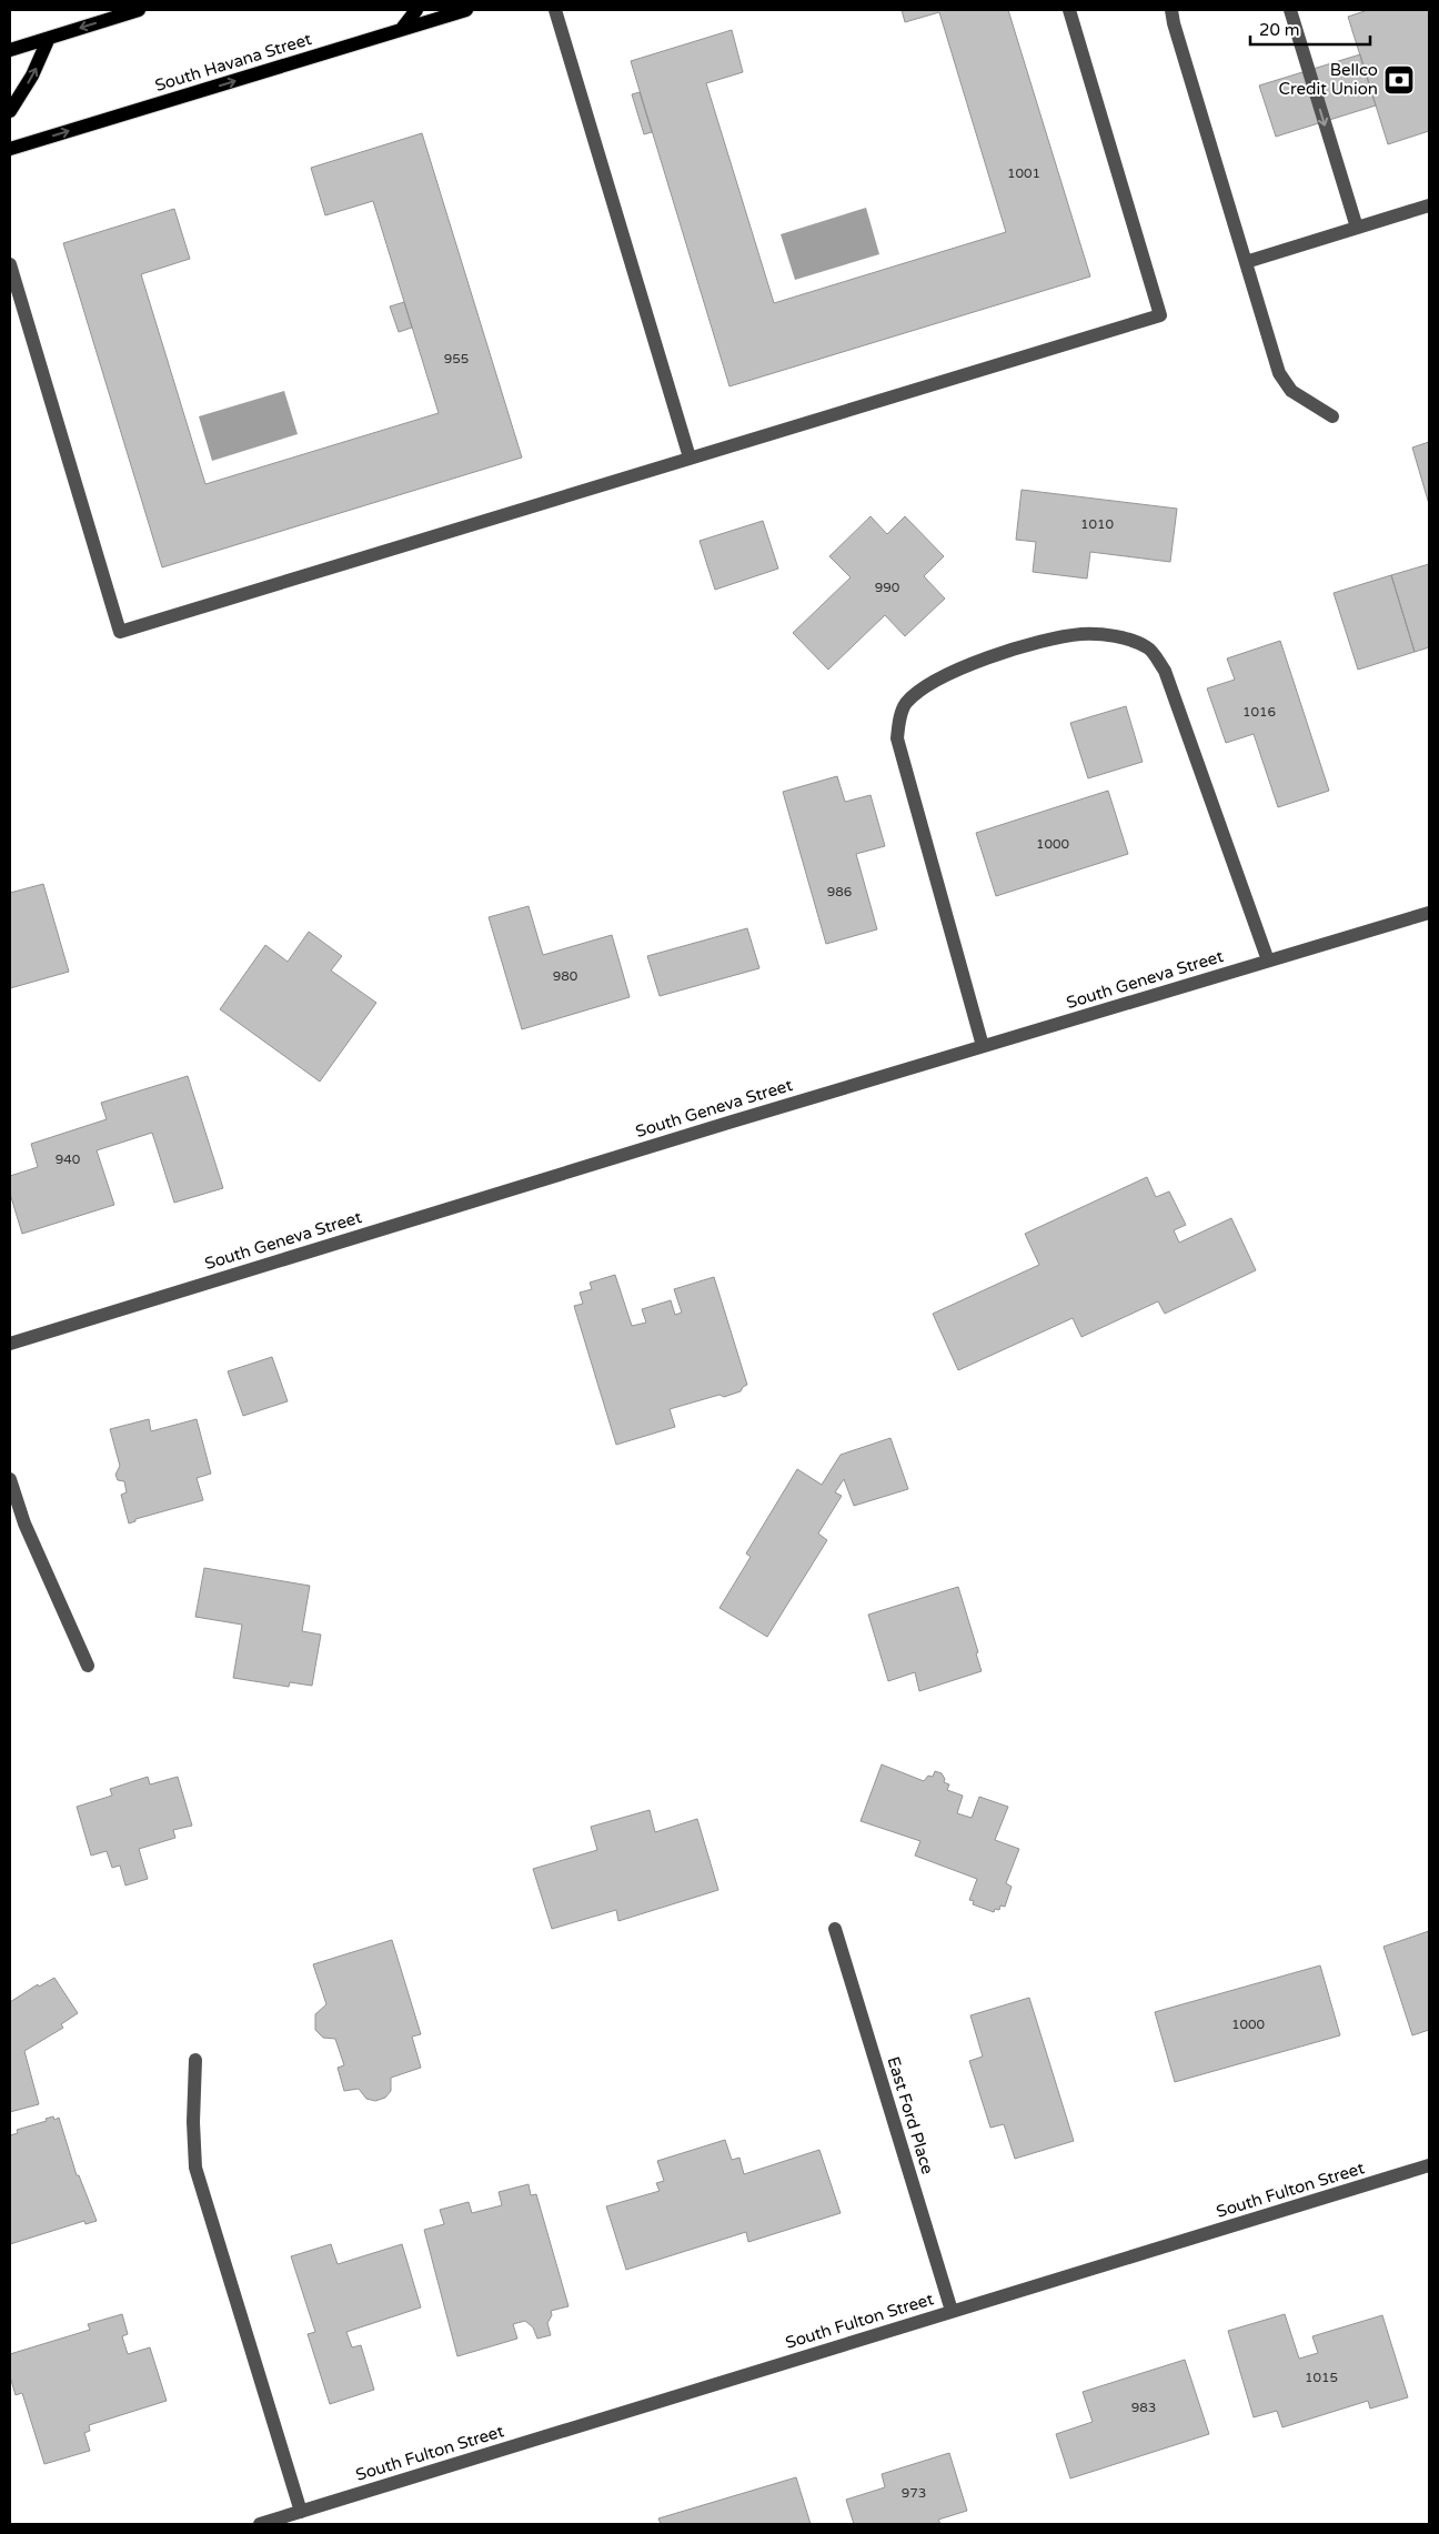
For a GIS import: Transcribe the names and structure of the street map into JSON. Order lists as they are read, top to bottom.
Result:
{
  "streets": {
    "main road": ["South Havana Street"],
    "street": ["South Geneva Street", "East Ford Place", "South Fulton Street"]
  },
  "crossings": [
    ["East Ford Place", "South Fulton Street"]
  ],
  "places": {
    "bank": ["Bellco Credit Union"]
  },
  "house_numbers": [
    "1001",
    "955",
    "1010",
    "990",
    "1016",
    "1000",
    "986",
    "980",
    "940",
    "1000",
    "1015",
    "983",
    "973"
  ],
  "scale_bar": "20 m"
}
